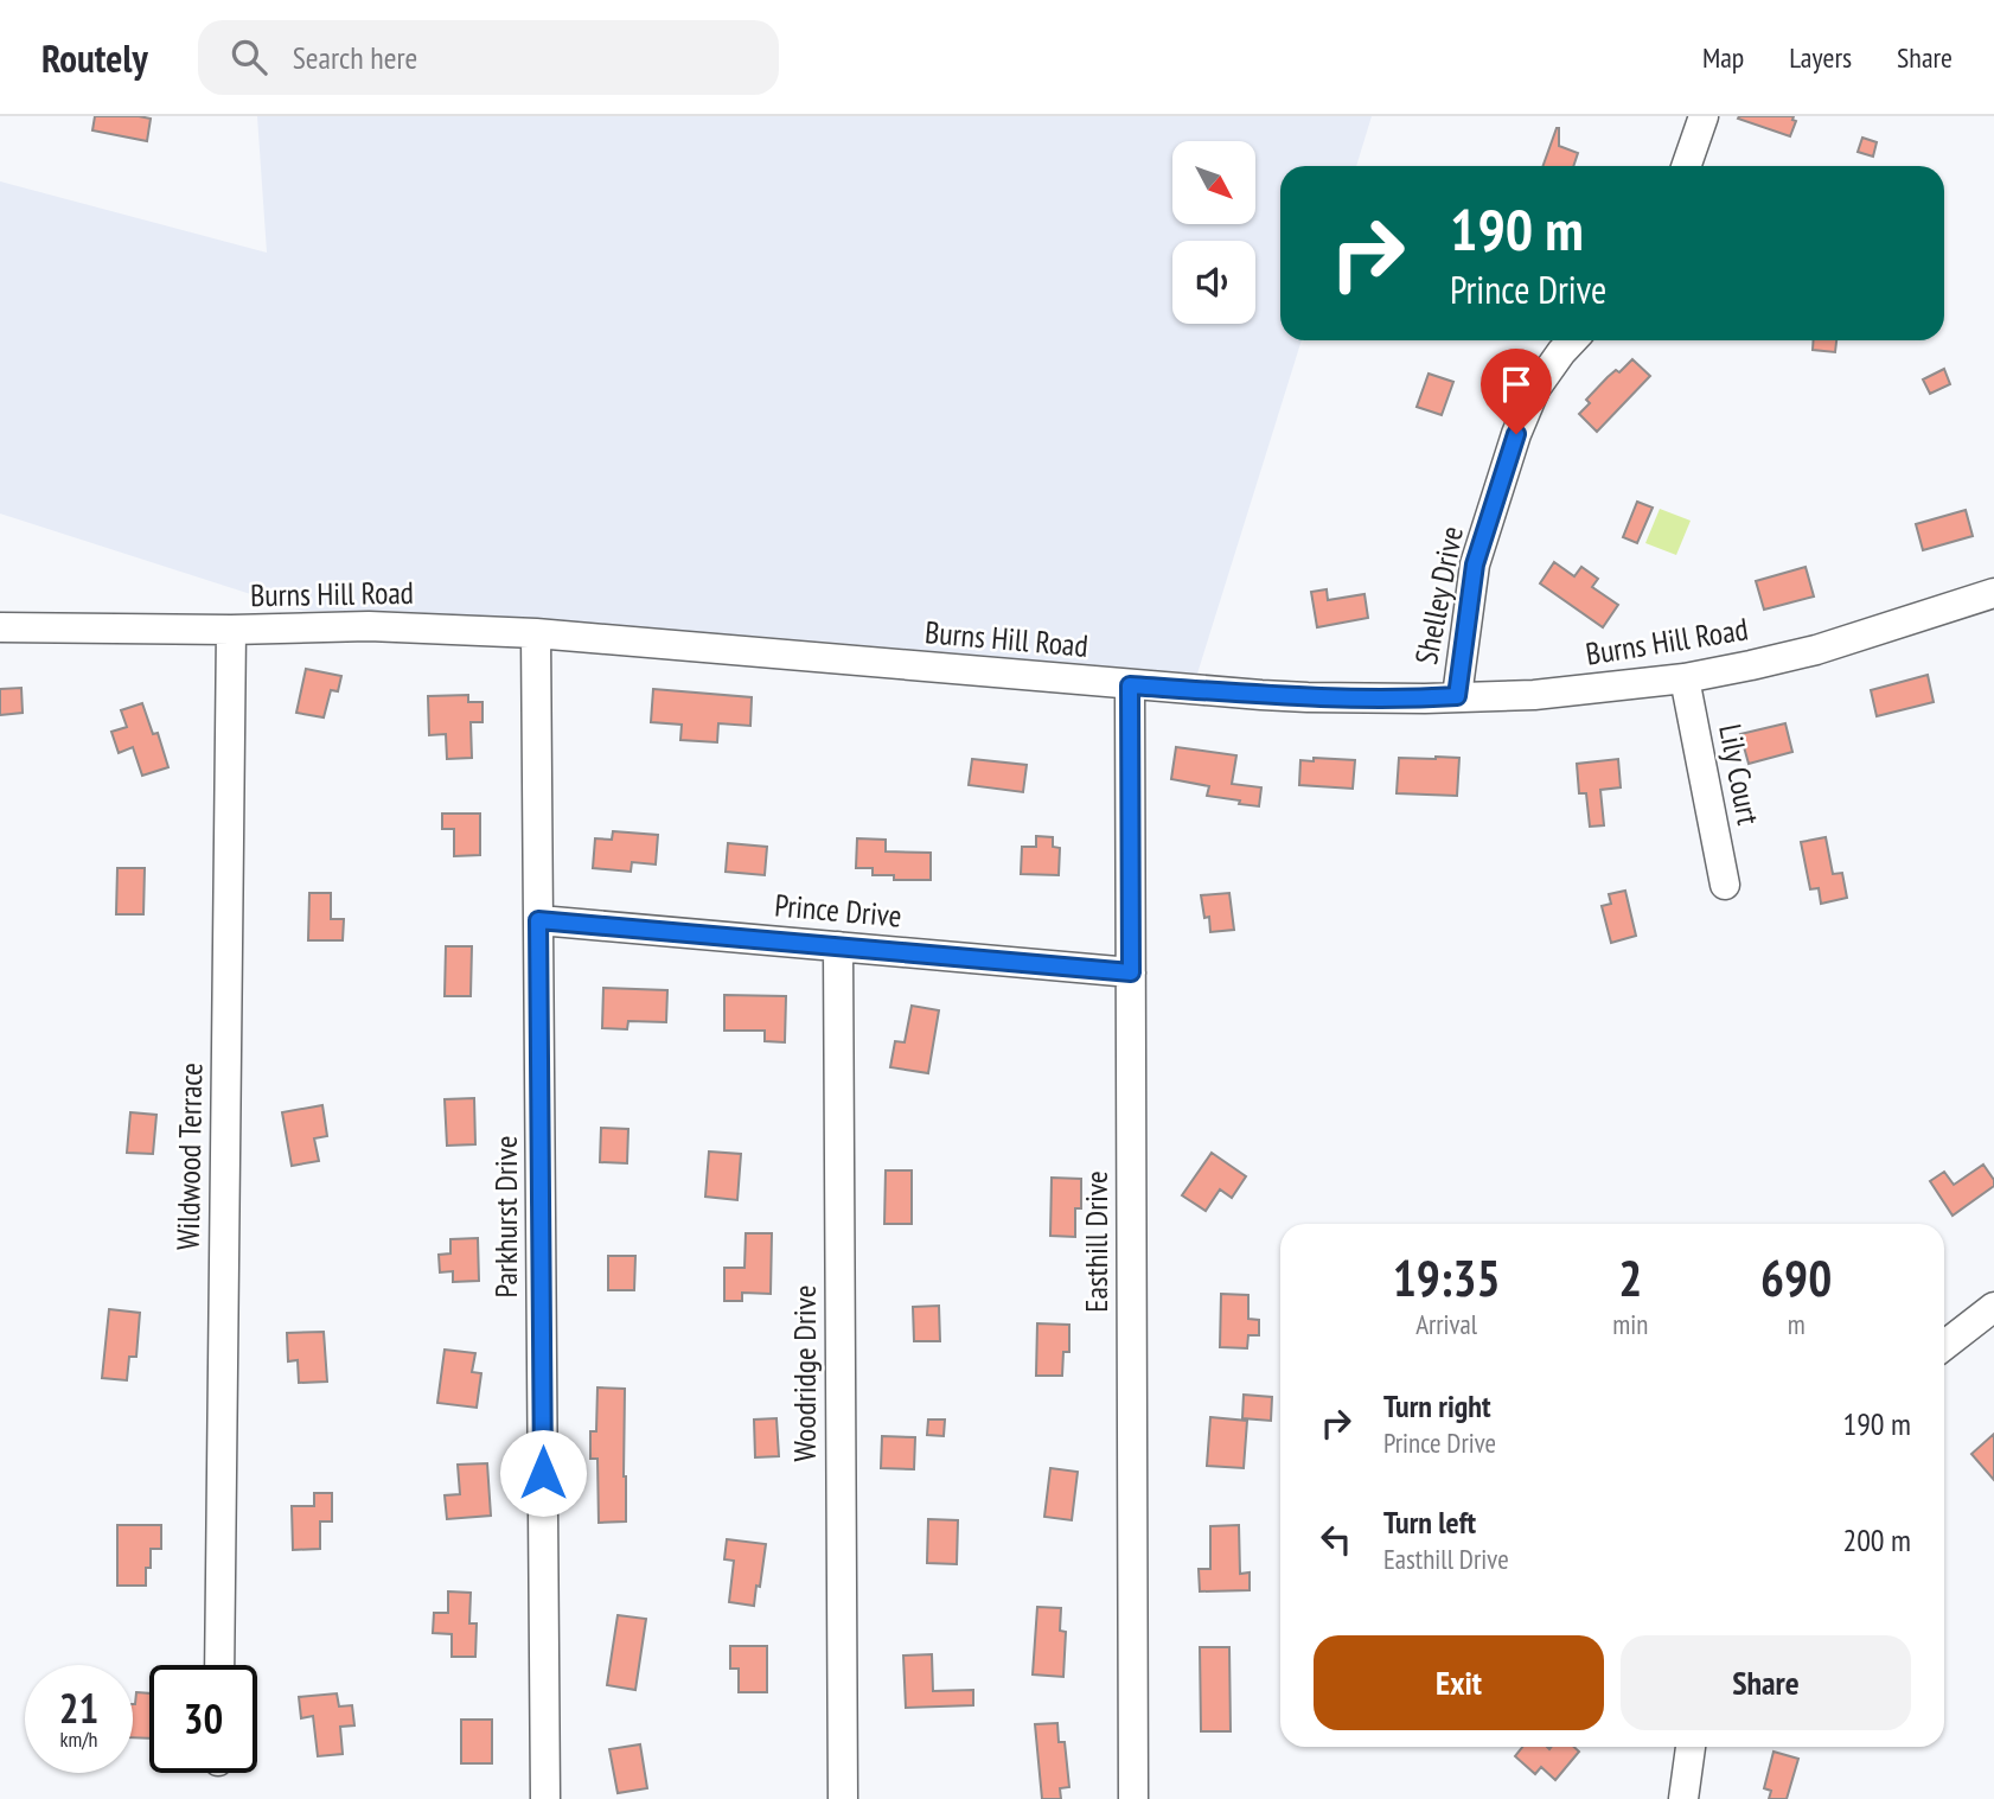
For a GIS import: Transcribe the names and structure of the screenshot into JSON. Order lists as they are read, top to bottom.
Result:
{
  "streets": {
    "street": [
      "Burns Hill Road",
      "Shelley Drive",
      "Lily Court",
      "Prince Drive",
      "Wildwood Terrace",
      "Parkhurst Drive",
      "Easthill Drive",
      "Woodridge Drive"
    ]
  },
  "crossings": [
    ["Burns Hill Road", "Shelley Drive"],
    ["Burns Hill Road", "Lily Court"],
    ["Burns Hill Road", "Wildwood Terrace"],
    ["Burns Hill Road", "Parkhurst Drive"],
    ["Burns Hill Road", "Easthill Drive"],
    ["Prince Drive", "Parkhurst Drive"],
    ["Prince Drive", "Easthill Drive"],
    ["Prince Drive", "Woodridge Drive"]
  ],
  "north": "bottom right",
  "page": {
    "header": "Routely",
    "search": "Search here",
    "nav": ["Map", "Layers", "Share"],
    "turn": ["190 m", "Prince Drive"],
    "eta": [
      "19:35",
      "Arrival",
      "2",
      "min",
      "690",
      "m"
    ],
    "list": [
      {
        "name": "Turn right",
        "note": "Prince Drive",
        "value": "190 m"
      },
      {
        "name": "Turn left",
        "note": "Easthill Drive",
        "value": "200 m"
      }
    ],
    "buttons": ["Exit", "Share"],
    "speed": "21 km/h",
    "limit": "30"
  }
}
